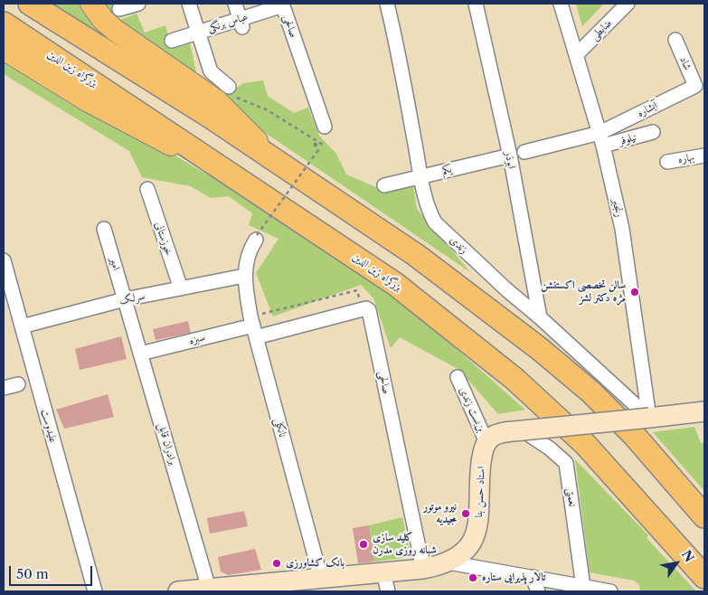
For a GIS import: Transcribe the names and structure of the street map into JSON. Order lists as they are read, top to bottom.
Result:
{
  "streets": {
    "highway": ["بزرگراه زین الدین"],
    "main road": ["استاد حسن بنا"],
    "street": [
      "عباس برنگی",
      "صالحی",
      "ضابطی",
      "شاد",
      "آبشاره",
      "نیلوفر",
      "بهاره",
      "ابوذر",
      "یکم",
      "رنجبر",
      "خوزستانی",
      "زندی",
      "امیر",
      "سرلک",
      "سبزه",
      "بن‌بست زندی",
      "علیدوست",
      "نانکلی",
      "برادران قابل",
      "نعمتی"
    ]
  },
  "crossings": [
    ["عباس برنگی", "صالحی"],
    ["صالحی", "استاد حسن بنا"],
    ["ضابطی", "رنجبر"],
    ["شاد", "آبشاره"],
    ["آبشاره", "رنجبر"],
    ["نیلوفر", "رنجبر"],
    ["ابوذر", "یکم"],
    ["ابوذر", "زندی"],
    ["یکم", "زندی"],
    ["رنجبر", "زندی"],
    ["خوزستانی", "سرلک"],
    ["امیر", "سرلک"],
    ["امیر", "برادران قابل"],
    ["سرلک", "علیدوست"],
    ["سرلک", "نانکلی"],
    ["سرلک", "برادران قابل"],
    ["سبزه", "نانکلی"],
    ["سبزه", "برادران قابل"],
    ["بن‌بست زندی", "استاد حسن بنا"],
    ["نانکلی", "استاد حسن بنا"],
    ["برادران قابل", "استاد حسن بنا"]
  ],
  "places": [
    "سالن تخصصی اکستنشن مژه دکتر لشز",
    "نیرو موتور مجیدیه",
    "کلید سازی شبانه روزی مدرن",
    "بانک کشاورزی",
    "تالار پذیرایی ستاره"
  ],
  "scale_bar": "50 m",
  "north": "top right"
}
